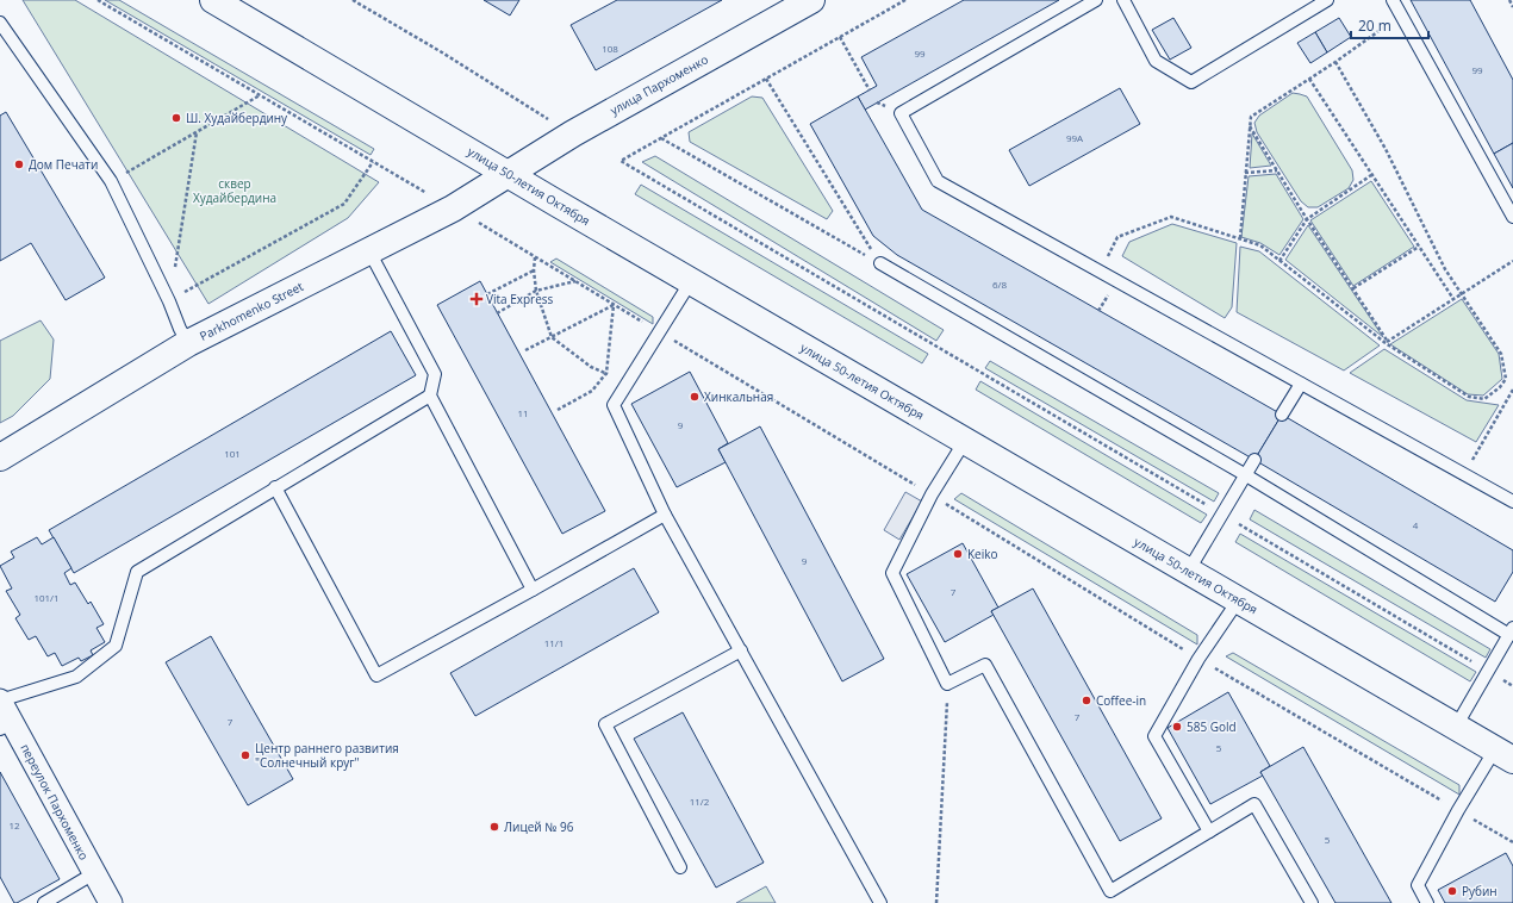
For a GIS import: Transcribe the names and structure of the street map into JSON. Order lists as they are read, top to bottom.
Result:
{
  "streets": {
    "main road": ["улица Пархоменко", "улица 50-летия Октября", "Parkhomenko Street"],
    "street": ["переулок Пархоменко"]
  },
  "crossings": [
    ["улица Пархоменко", "улица 50-летия Октября"],
    ["улица Пархоменко", "Parkhomenko Street"],
    ["улица 50-летия Октября", "Parkhomenko Street"]
  ],
  "parks": ["сквер Худайбердина"],
  "places": {
    "other": [
      "Ш. Худайбердину",
      "Дом Печати",
      "Хинкальная",
      "Keiko",
      "Coffee-in",
      "585 Gold",
      "Центр раннего развития \"Солнечный круг\"",
      "Лицей № 96",
      "Рубин"
    ],
    "health": ["Vita Express"]
  },
  "house_numbers": [
    "108",
    "99",
    "99",
    "99А",
    "6/8",
    "11",
    "9",
    "101",
    "4",
    "9",
    "7",
    "101/1",
    "11/1",
    "7",
    "7",
    "5",
    "11/2",
    "12",
    "5"
  ],
  "scale_bar": "20 m"
}
